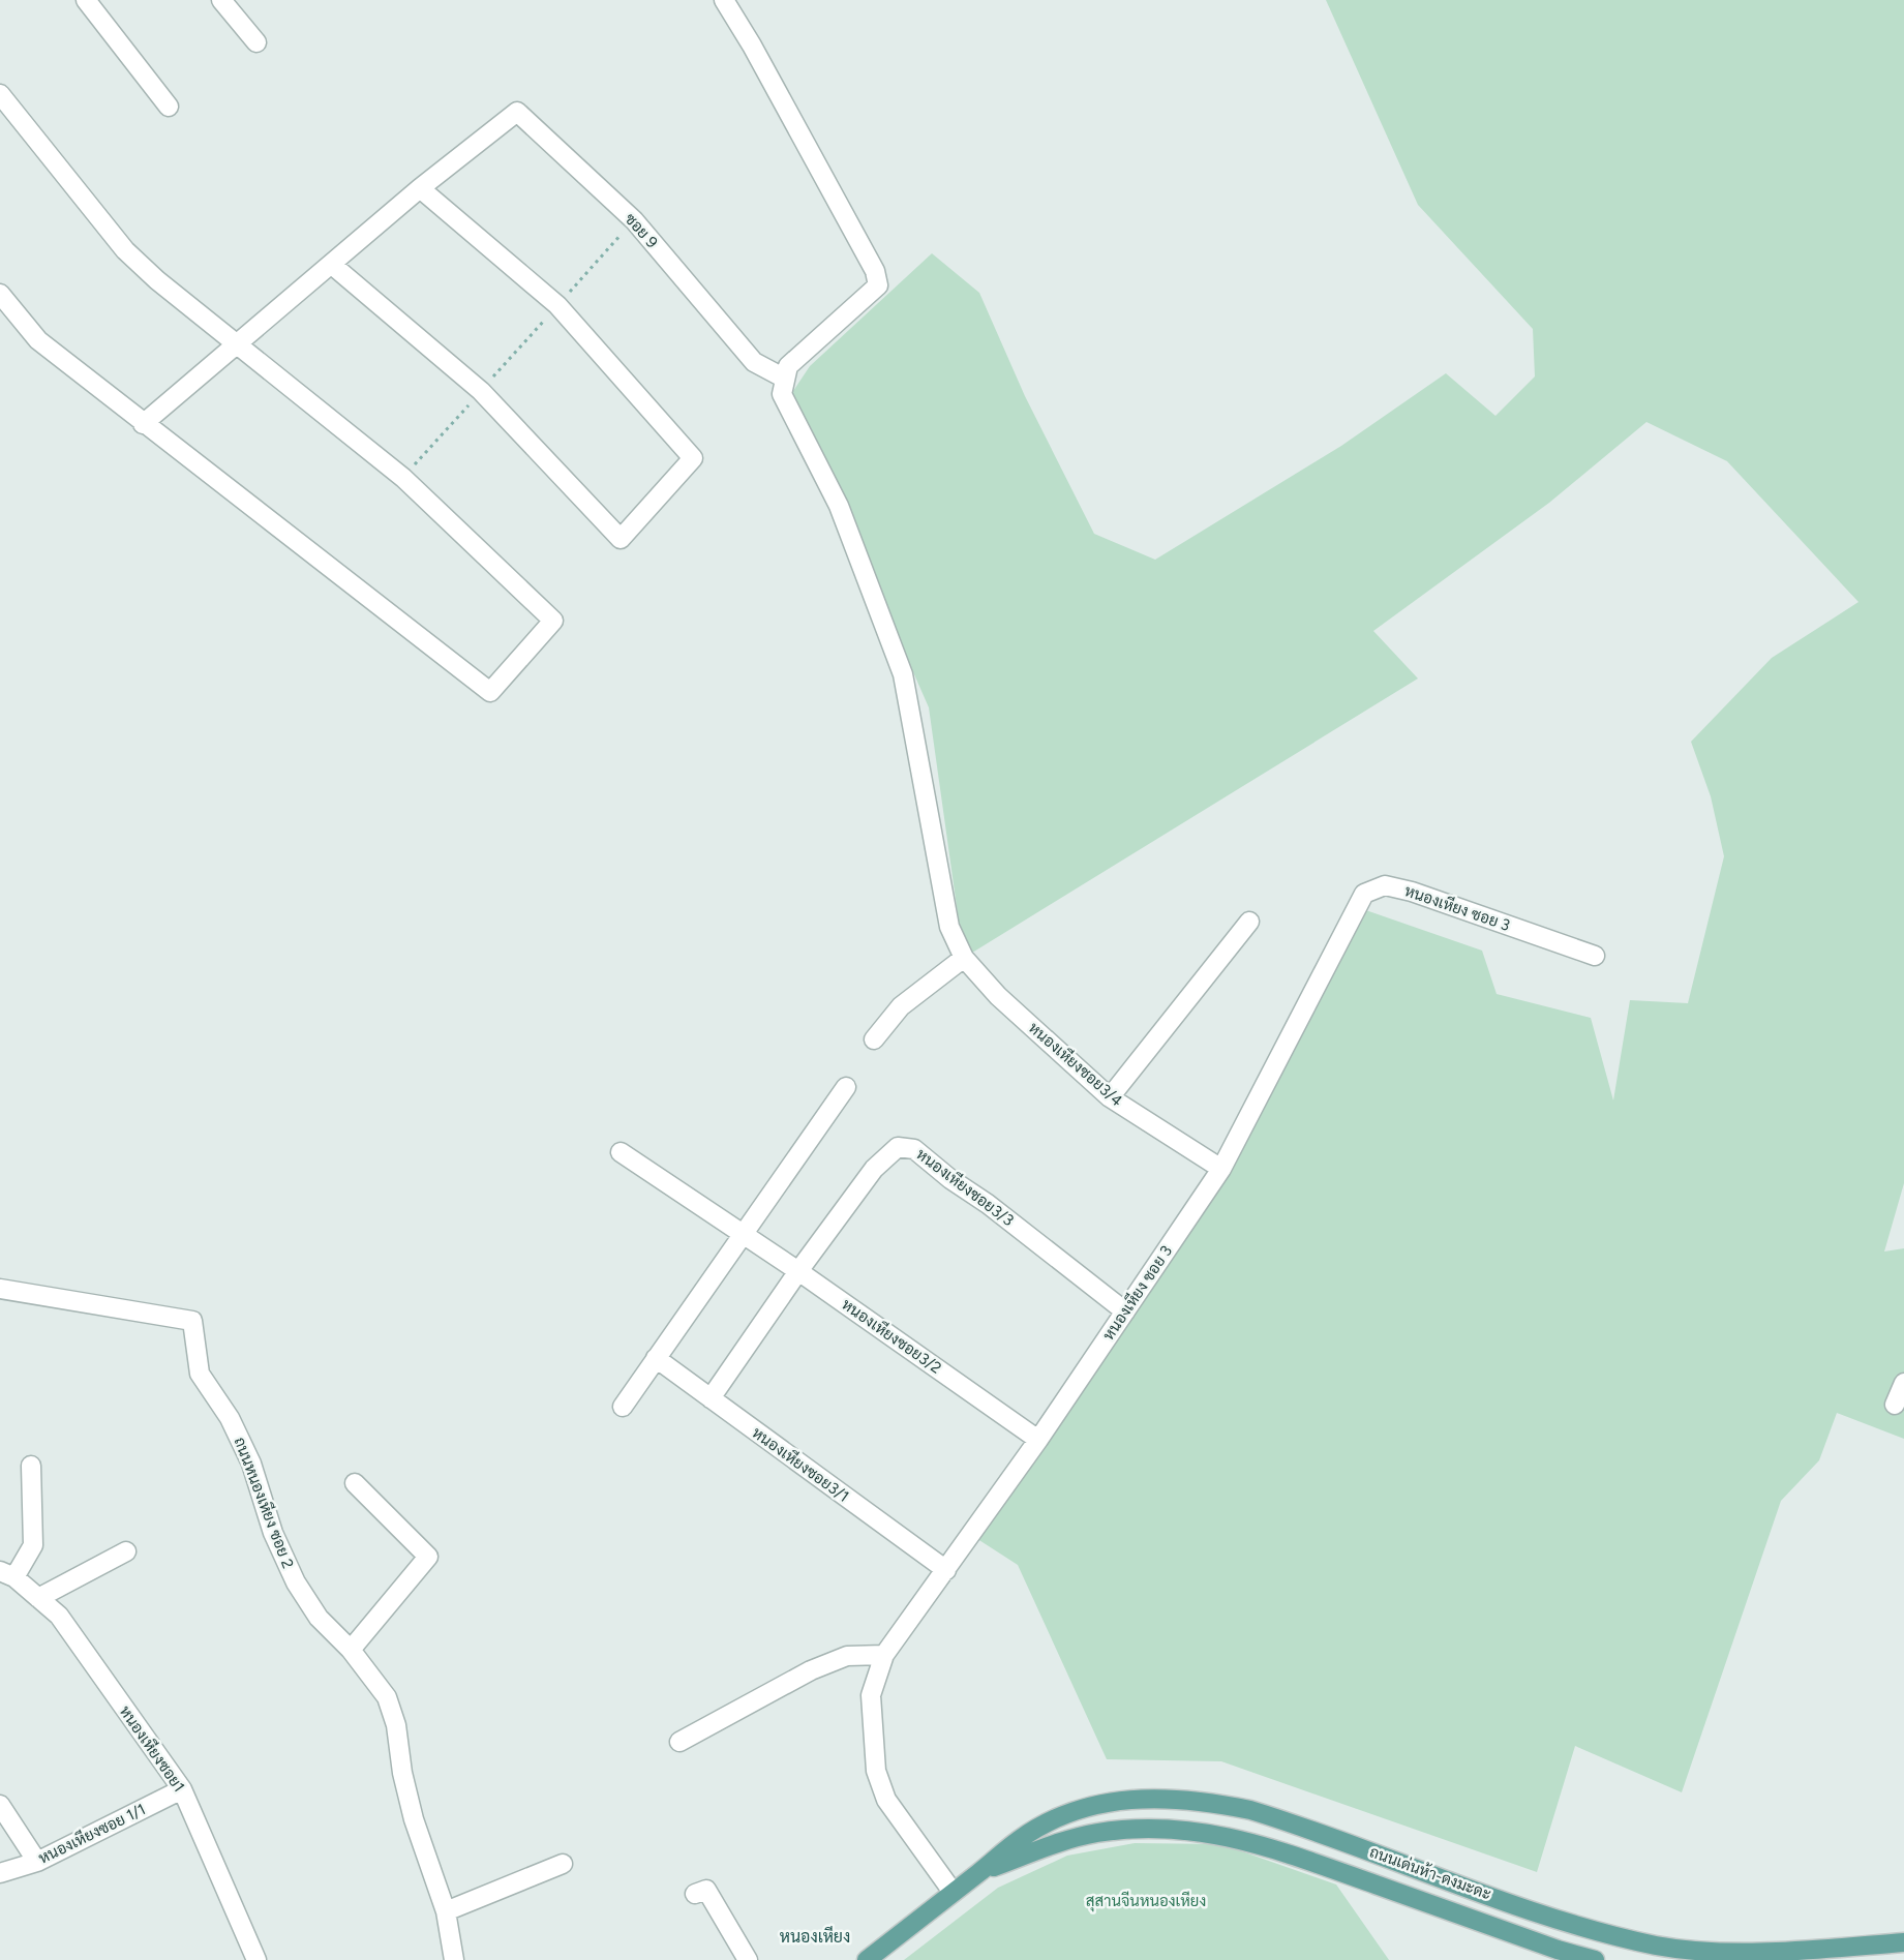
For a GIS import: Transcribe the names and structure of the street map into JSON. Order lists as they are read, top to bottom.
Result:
{
  "streets": {
    "main road": ["ถนนเด่นห้า-ดงมะดะ"],
    "street": [
      "ซอย 9",
      "หนองเหียง ซอย 3",
      "หนองเหียงซอย3/4",
      "หนองเหียงซอย3/3",
      "หนองเหียงซอย3/2",
      "หนองเหียงซอย3/1",
      "ถนนหนองเหียง ซอย 2",
      "หนองเหียงซอย1",
      "หนองเหียงซอย 1/1"
    ]
  },
  "crossings": [
    ["ซอย 9", "หนองเหียงซอย3/4"],
    ["หนองเหียง ซอย 3", "หนองเหียงซอย3/4"],
    ["หนองเหียง ซอย 3", "หนองเหียงซอย3/3"],
    ["หนองเหียง ซอย 3", "หนองเหียงซอย3/2"],
    ["หนองเหียง ซอย 3", "หนองเหียงซอย3/1"],
    ["หนองเหียง ซอย 3", "ถนนเด่นห้า-ดงมะดะ"],
    ["หนองเหียงซอย3/3", "หนองเหียงซอย3/2"],
    ["หนองเหียงซอย1", "หนองเหียงซอย 1/1"]
  ],
  "districts": ["หนองเหียง"],
  "parks": ["สุสานจีนหนองเหียง"]
}
